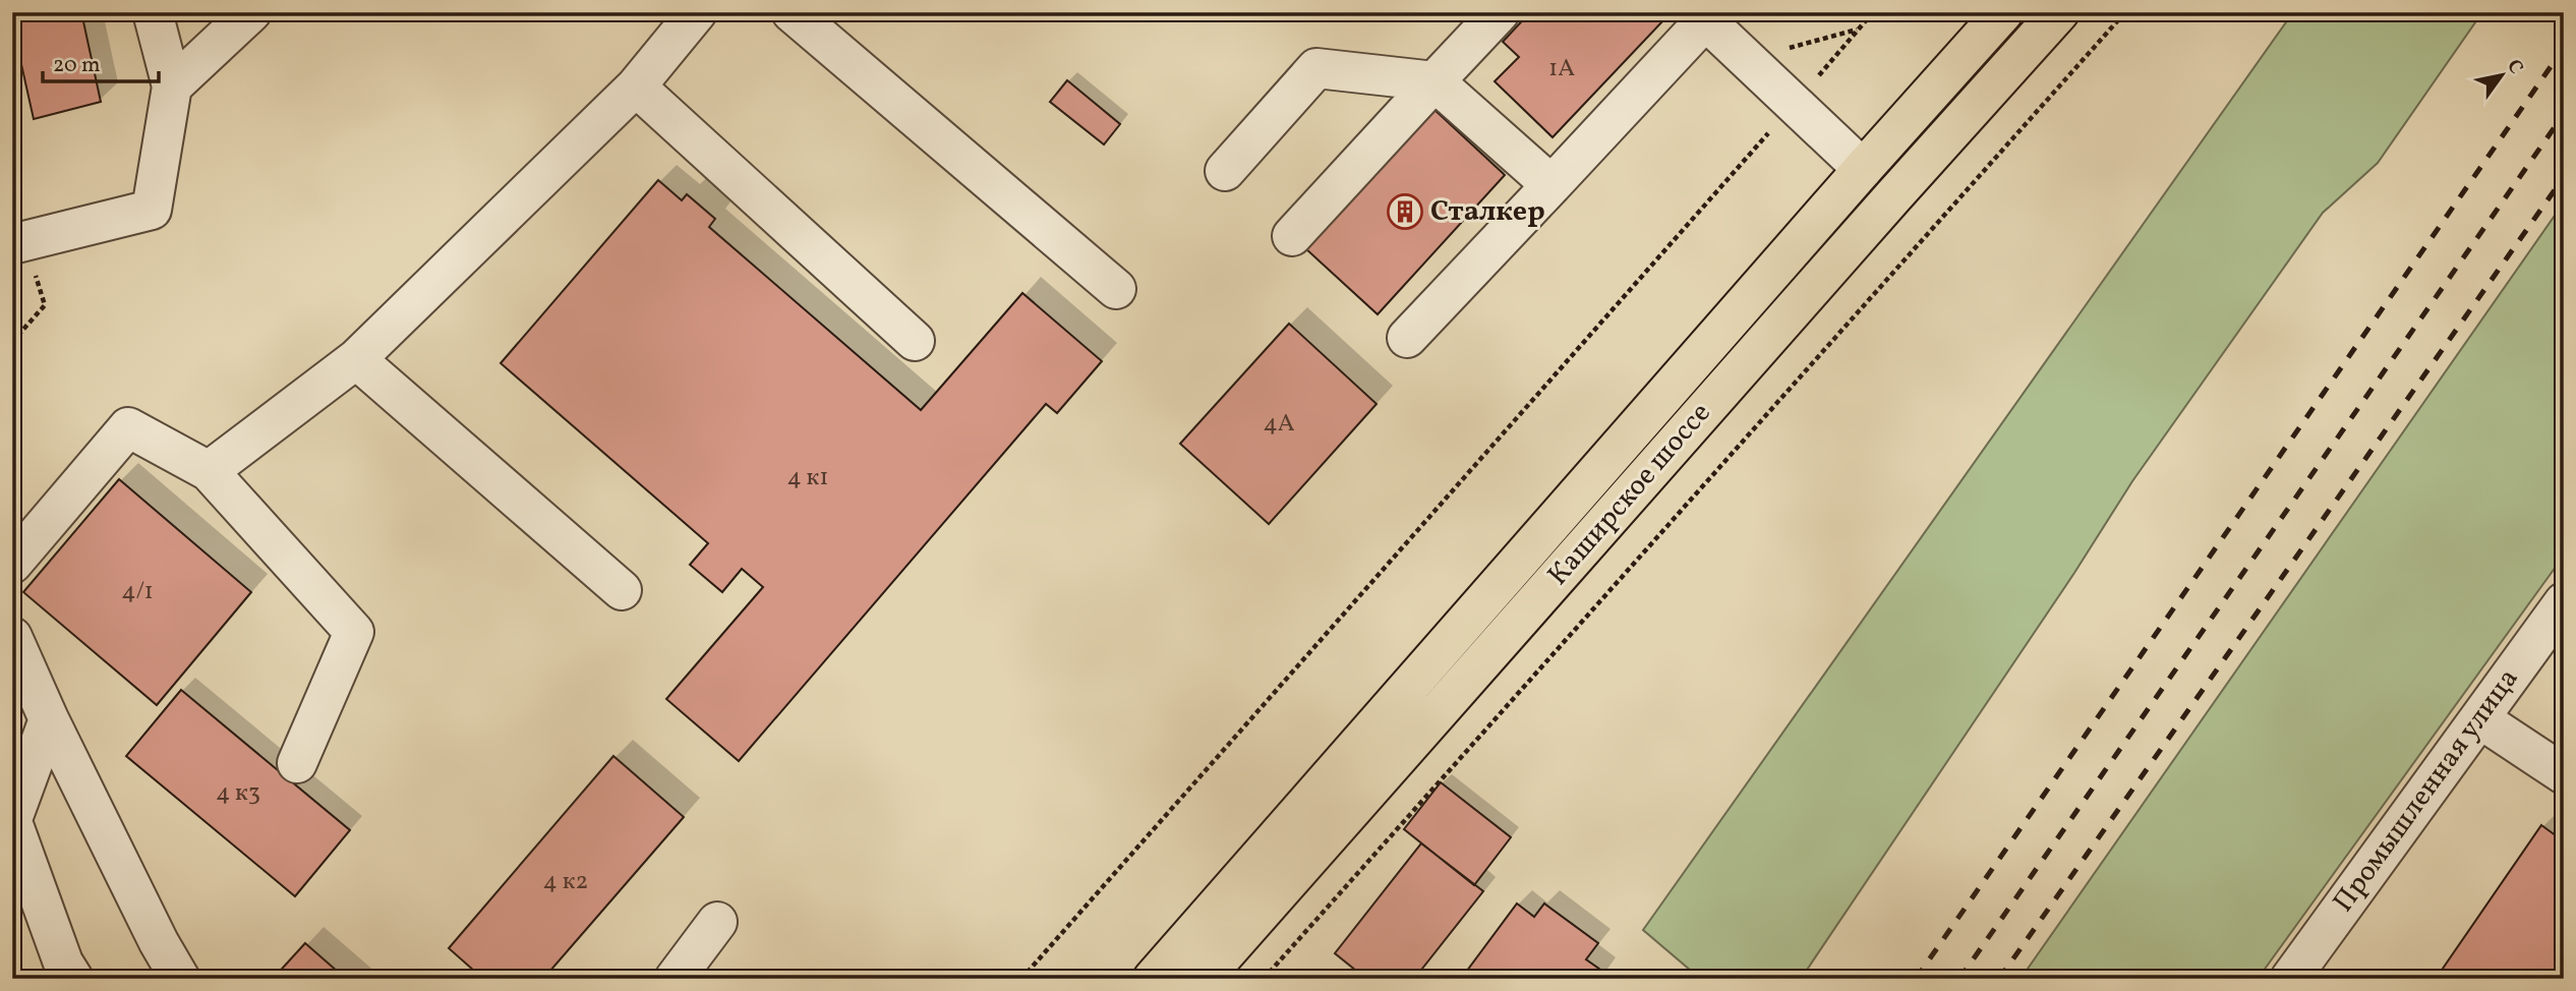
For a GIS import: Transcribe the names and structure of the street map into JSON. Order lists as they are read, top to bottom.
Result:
{
  "streets": {
    "main road": ["Каширское шоссе"],
    "street": ["Промышленная улица"]
  },
  "places": {
    "building": ["Сталкер"]
  },
  "house_numbers": [
    "1А",
    "4А",
    "4 к1",
    "4/1",
    "4 к3",
    "4 к2"
  ],
  "scale_bar": "20 m",
  "north": "top right"
}
